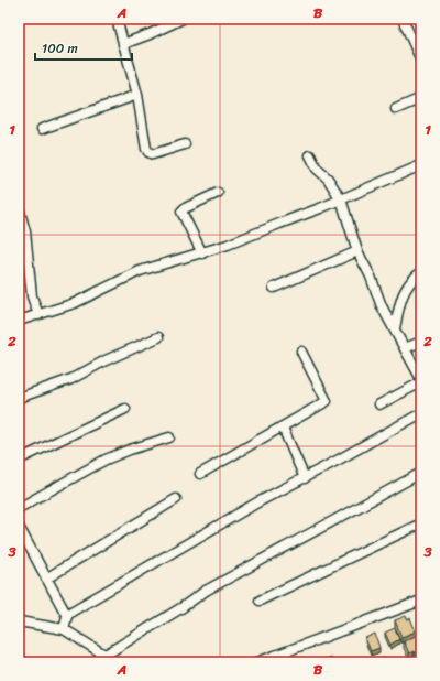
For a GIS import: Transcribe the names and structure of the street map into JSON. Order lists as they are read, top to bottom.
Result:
{
  "scale_bar": "100 m",
  "grid": {
    "columns": ["A", "B"],
    "rows": ["1", "2", "3"]
  }
}
